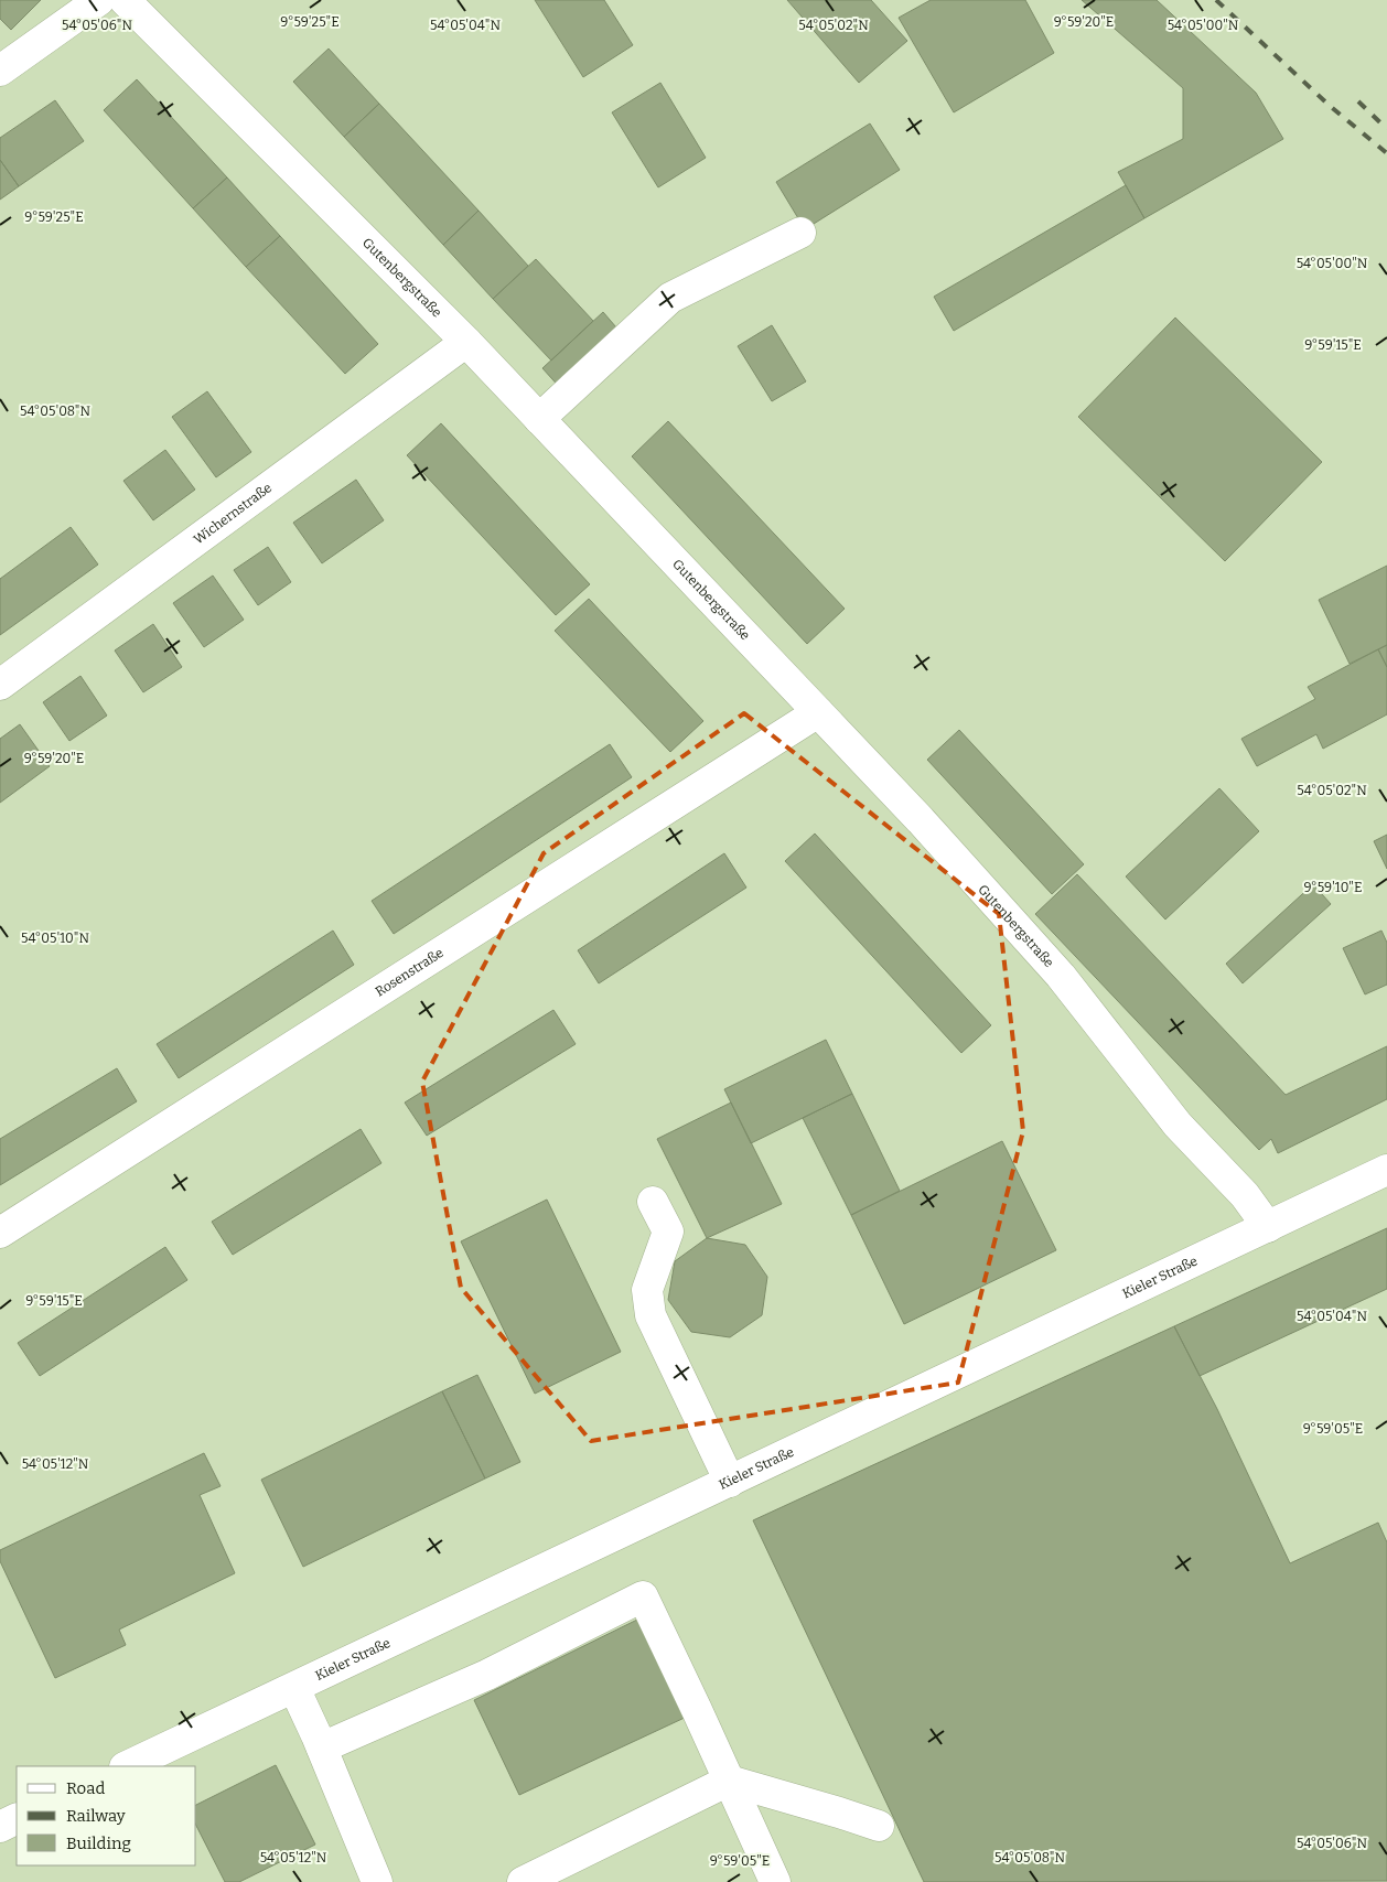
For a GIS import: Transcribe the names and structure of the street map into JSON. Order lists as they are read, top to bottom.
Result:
{
  "streets": {
    "street": [
      "Gutenbergstraße",
      "Wichernstraße",
      "Rosenstraße",
      "Kieler Straße"
    ]
  },
  "crossings": [
    ["Gutenbergstraße", "Wichernstraße"],
    ["Gutenbergstraße", "Rosenstraße"],
    ["Gutenbergstraße", "Kieler Straße"]
  ],
  "legend": ["Road", "Railway", "Building"],
  "coordinates": [
    "9°59'25\"E",
    "9°59'20\"E",
    "54°05'00\"N",
    "54°05'06\"N",
    "54°05'04\"N",
    "54°05'02\"N",
    "9°59'15\"E",
    "54°05'08\"N",
    "9°59'10\"E",
    "54°05'10\"N",
    "9°59'05\"E",
    "54°05'12\"N"
  ]
}
